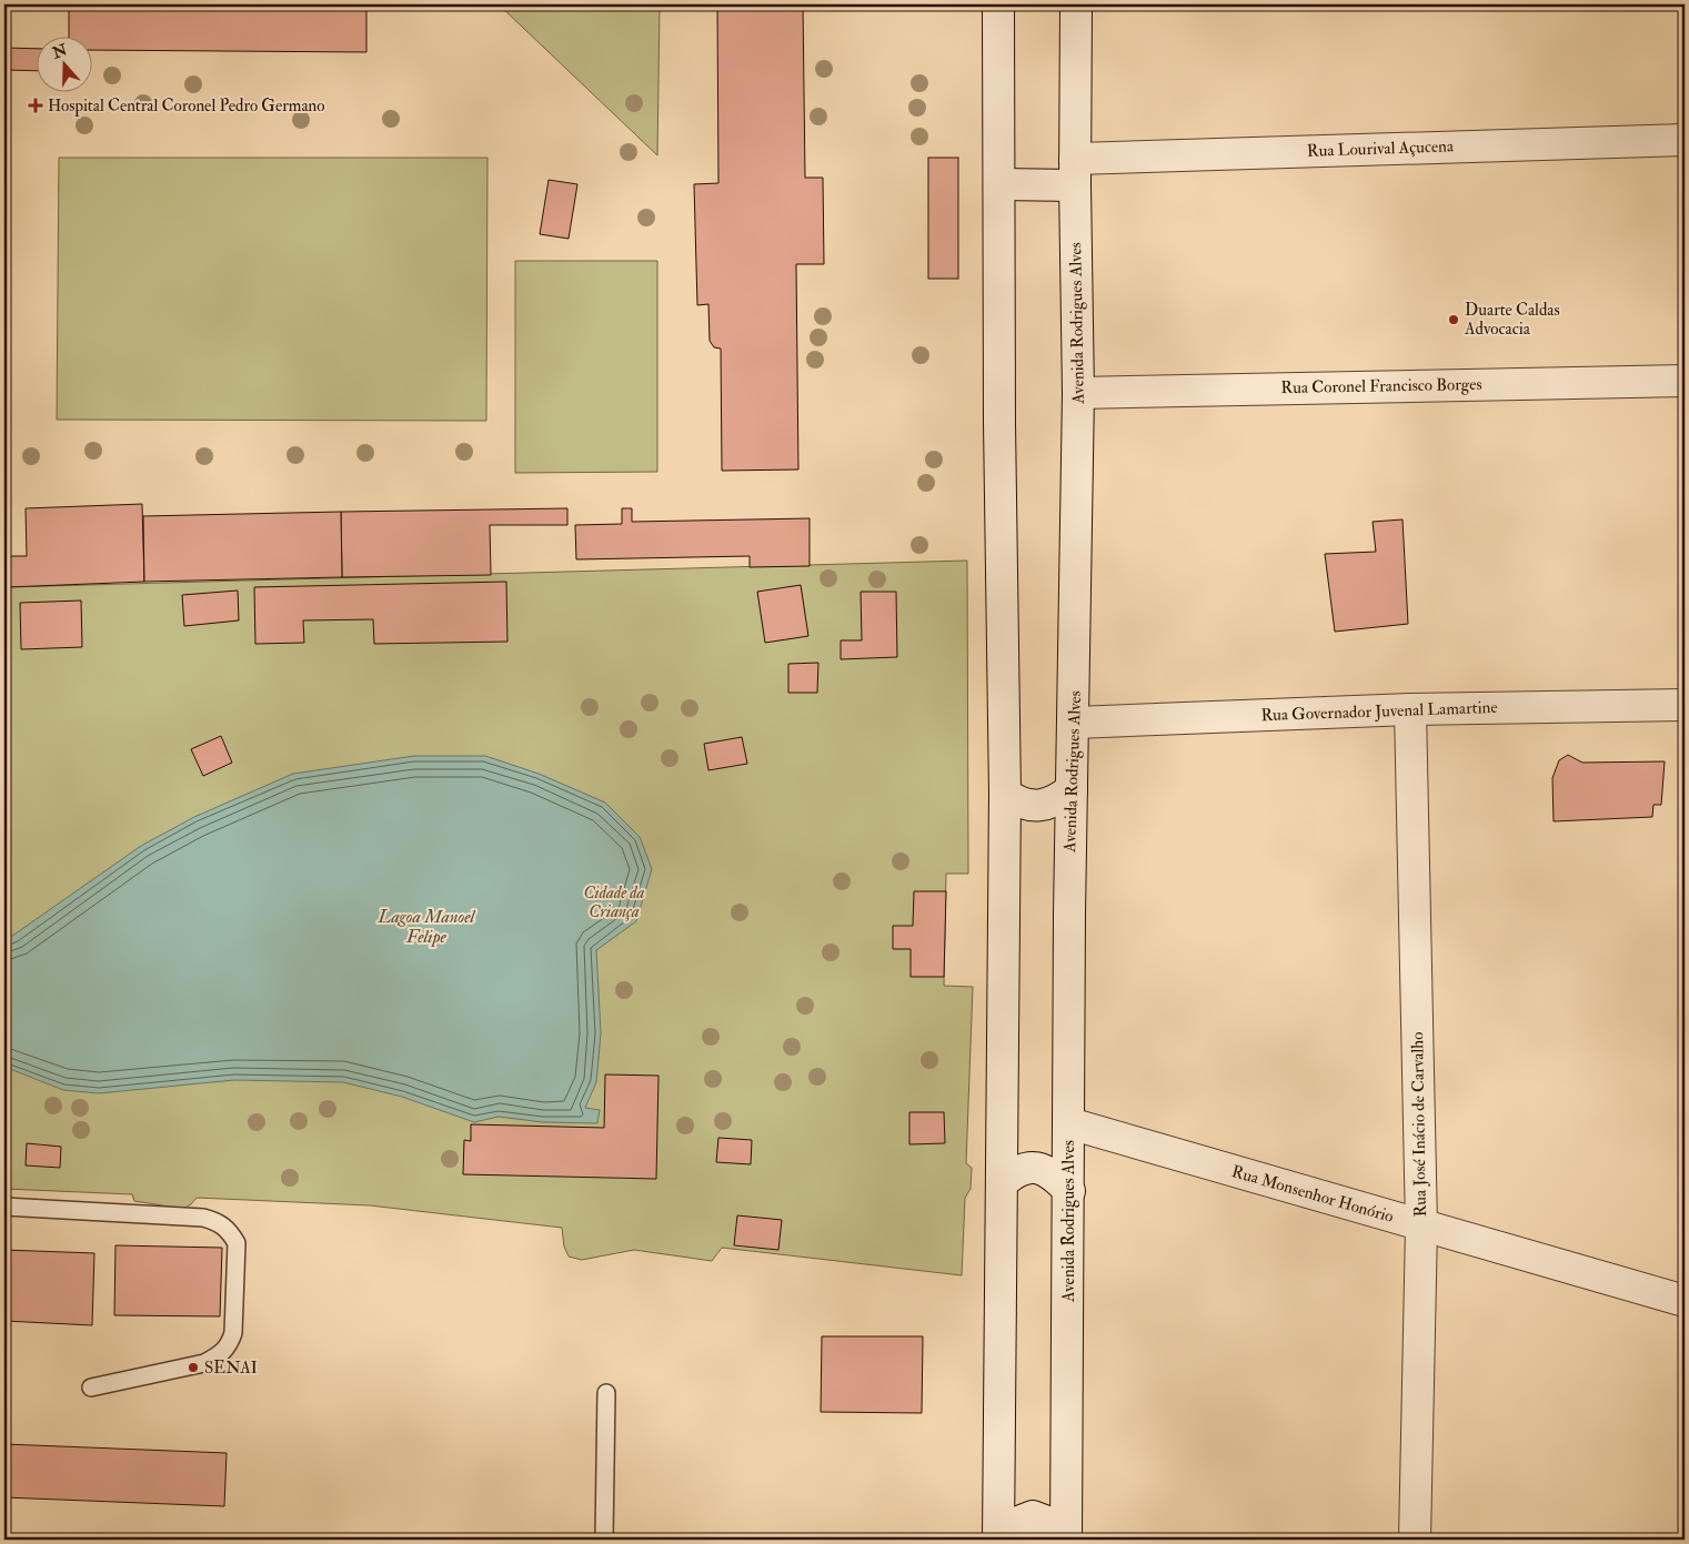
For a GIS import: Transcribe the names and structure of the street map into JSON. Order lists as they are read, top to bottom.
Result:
{
  "streets": {
    "main road": [
      "Rua Lourival Açucena",
      "Avenida Rodrigues Alves",
      "Rua Coronel Francisco Borges",
      "Rua Governador Juvenal Lamartine",
      "Rua José Inácio de Carvalho",
      "Rua Monsenhor Honório"
    ]
  },
  "crossings": [
    ["Rua Lourival Açucena", "Avenida Rodrigues Alves"],
    ["Avenida Rodrigues Alves", "Rua Coronel Francisco Borges"],
    ["Avenida Rodrigues Alves", "Rua Governador Juvenal Lamartine"],
    ["Avenida Rodrigues Alves", "Rua Monsenhor Honório"],
    ["Rua Governador Juvenal Lamartine", "Rua José Inácio de Carvalho"],
    ["Rua José Inácio de Carvalho", "Rua Monsenhor Honório"]
  ],
  "water": ["Lagoa Manoel Felipe"],
  "parks": ["Cidade da Criança"],
  "places": {
    "health": ["Hospital Central Coronel Pedro Germano"],
    "other": ["Duarte Caldas Advocacia", "SENAI"]
  },
  "north": "top"
}
